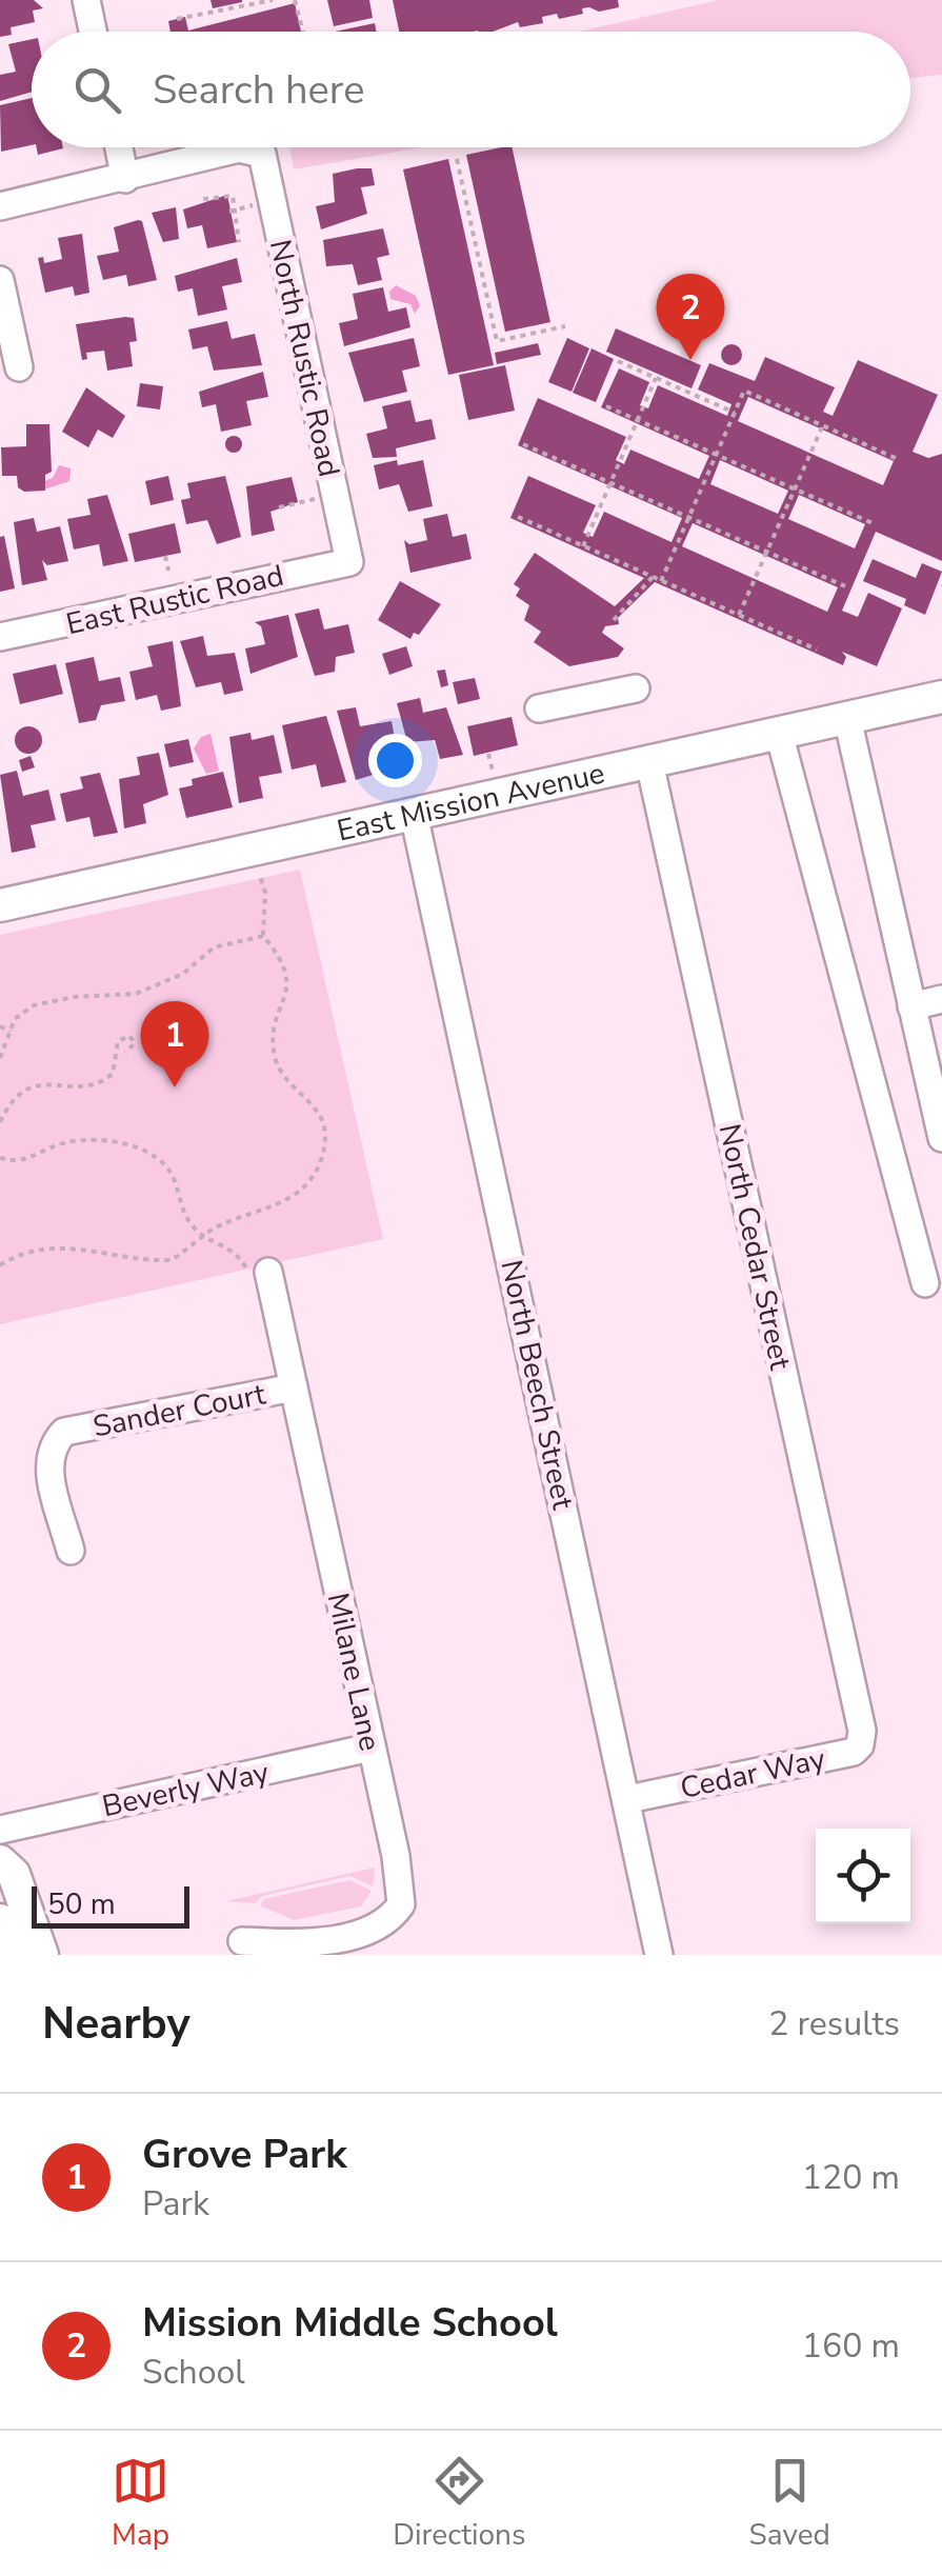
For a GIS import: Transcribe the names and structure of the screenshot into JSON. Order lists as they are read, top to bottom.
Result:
{
  "streets": {
    "main road": ["East Mission Avenue"],
    "street": [
      "North Rustic Road",
      "East Rustic Road",
      "North Cedar Street",
      "North Beech Street",
      "Sander Court",
      "Milane Lane",
      "Cedar Way",
      "Beverly Way"
    ]
  },
  "crossings": [
    ["North Rustic Road", "East Rustic Road"],
    ["East Mission Avenue", "North Cedar Street"],
    ["East Mission Avenue", "North Beech Street"],
    ["North Cedar Street", "Cedar Way"],
    ["North Beech Street", "Cedar Way"],
    ["Sander Court", "Milane Lane"],
    ["Milane Lane", "Beverly Way"]
  ],
  "scale_bar": "50 m",
  "page": {
    "search": "Search here",
    "pins": ["2", "1"],
    "scale": "50 m",
    "heading": ["Nearby", "2 results"],
    "list": [
      {
        "mark": "1",
        "name": "Grove Park",
        "note": "Park",
        "value": "120 m"
      },
      {
        "mark": "2",
        "name": "Mission Middle School",
        "note": "School",
        "value": "160 m"
      }
    ],
    "nav": ["Map", "Directions", "Saved"]
  }
}
